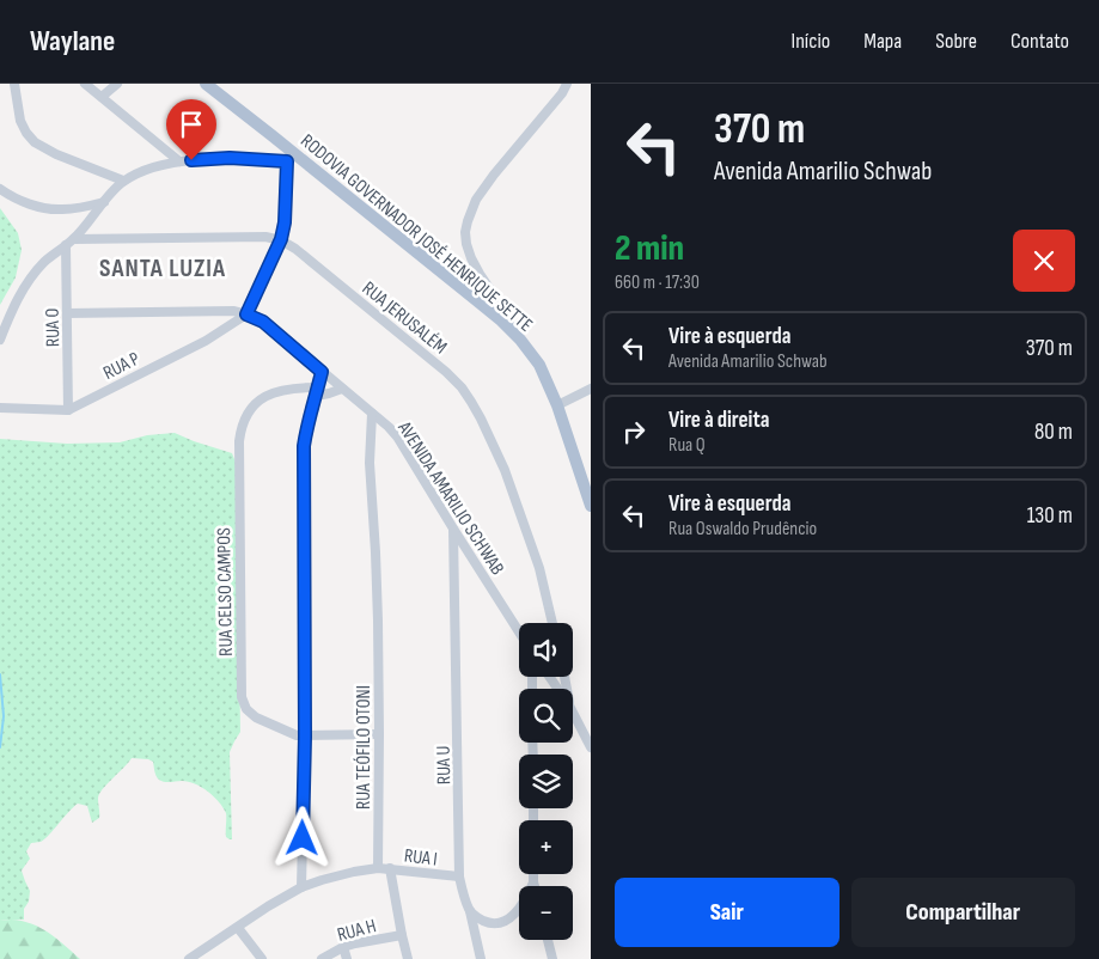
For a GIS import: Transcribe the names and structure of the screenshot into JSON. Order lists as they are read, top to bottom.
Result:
{
  "streets": {
    "main road": ["RODOVIA GOVERNADOR JOSÉ HENRIQUE SETTE"],
    "street": [
      "RUA JERUSALÉM",
      "RUA O",
      "RUA P",
      "AVENIDA AMARILIO SCHWAB",
      "RUA CELSO CAMPOS",
      "RUA TEÓFILO OTONI",
      "RUA U",
      "RUA I",
      "RUA H"
    ]
  },
  "crossings": [
    ["RUA O", "RUA P"],
    ["RUA O", "AVENIDA AMARILIO SCHWAB"],
    ["RUA P", "AVENIDA AMARILIO SCHWAB"],
    ["AVENIDA AMARILIO SCHWAB", "RUA CELSO CAMPOS"],
    ["AVENIDA AMARILIO SCHWAB", "RUA TEÓFILO OTONI"],
    ["AVENIDA AMARILIO SCHWAB", "RUA U"],
    ["RUA CELSO CAMPOS", "RUA TEÓFILO OTONI"],
    ["RUA TEÓFILO OTONI", "RUA I"],
    ["RUA U", "RUA I"]
  ],
  "districts": ["SANTA LUZIA"],
  "page": {
    "header": "Waylane",
    "nav": [
      "Início",
      "Mapa",
      "Sobre",
      "Contato"
    ],
    "turn": ["370 m", "Avenida Amarilio Schwab"],
    "heading": ["2 min", "660 m · 17:30"],
    "list": [
      {
        "name": "Vire à esquerda",
        "note": "Avenida Amarilio Schwab",
        "value": "370 m"
      },
      {
        "name": "Vire à direita",
        "note": "Rua Q",
        "value": "80 m"
      },
      {
        "name": "Vire à esquerda",
        "note": "Rua Oswaldo Prudêncio",
        "value": "130 m"
      }
    ],
    "map_buttons": ["+", "−"],
    "buttons": ["Sair", "Compartilhar"]
  }
}
